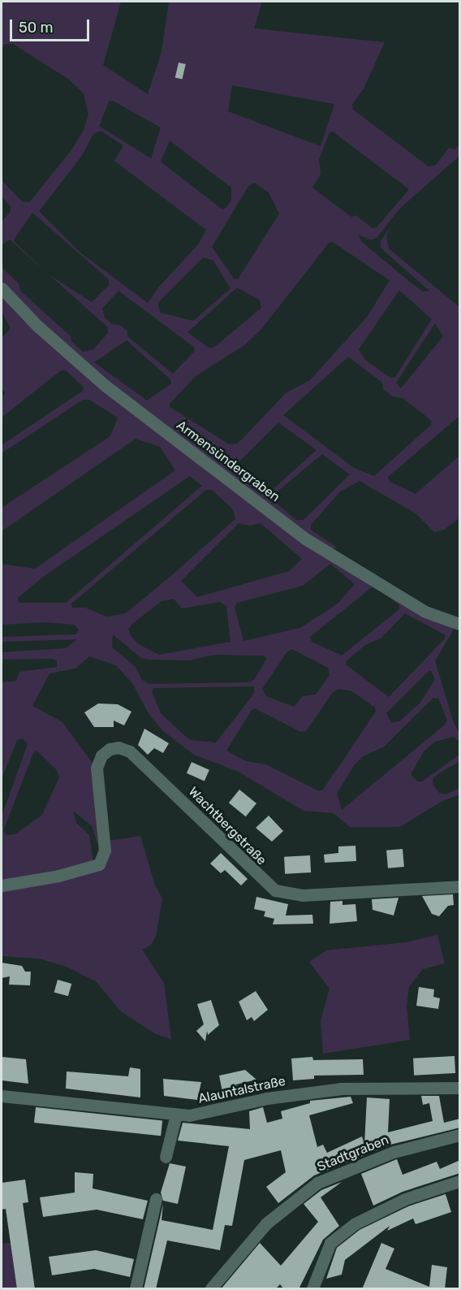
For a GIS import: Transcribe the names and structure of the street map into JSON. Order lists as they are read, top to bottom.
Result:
{
  "streets": {
    "street": [
      "Armensündergraben",
      "Wachtbergstraße",
      "Alauntalstraße",
      "Stadtgraben"
    ]
  },
  "scale_bar": "50 m"
}
